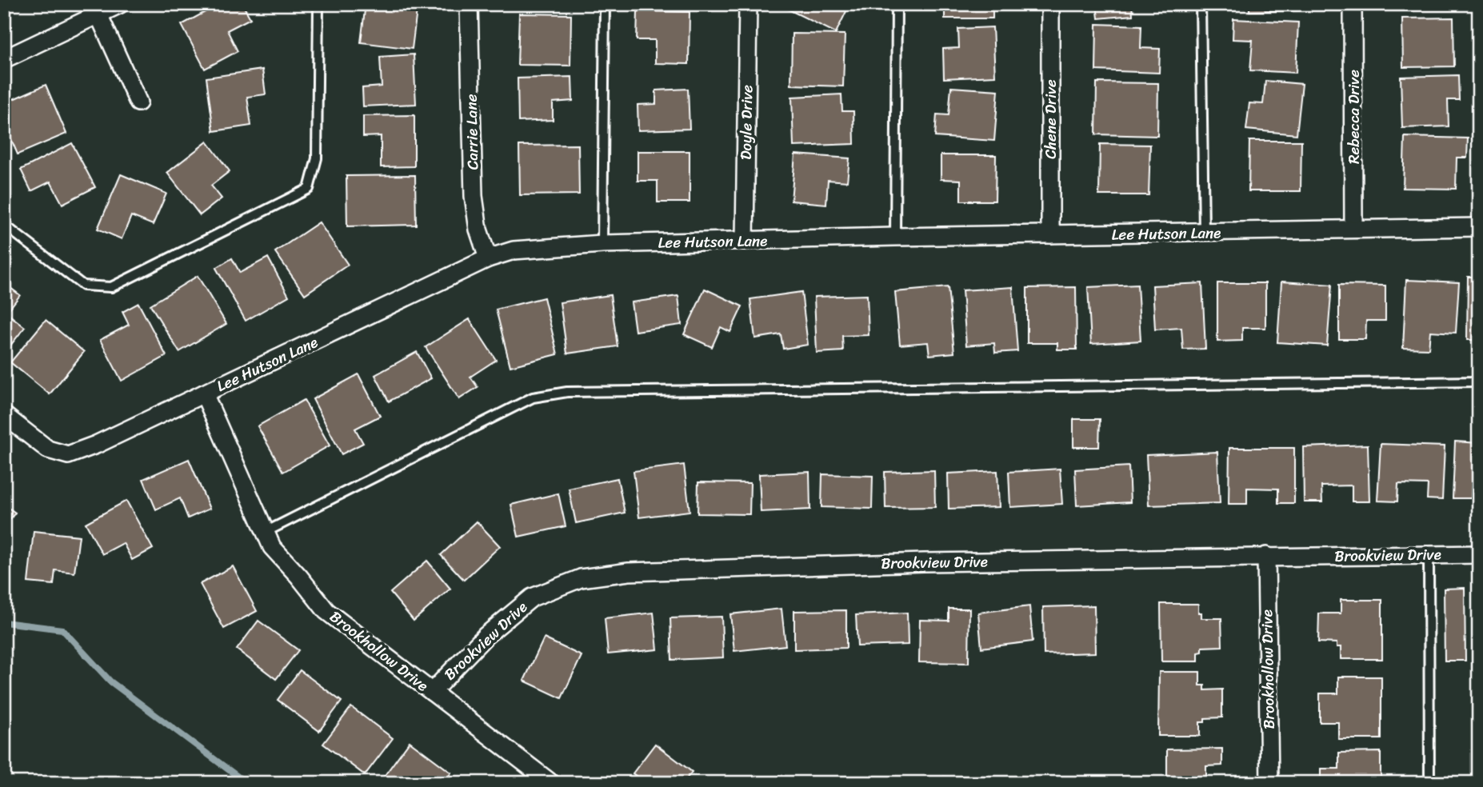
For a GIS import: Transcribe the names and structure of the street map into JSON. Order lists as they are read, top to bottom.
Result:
{
  "streets": {
    "street": [
      "Rebecca Drive",
      "Chene Drive",
      "Doyle Drive",
      "Carrie Lane",
      "Lee Hutson Lane",
      "Brookview Drive",
      "Brookhollow Drive"
    ]
  },
  "crossings": [
    ["Rebecca Drive", "Lee Hutson Lane"],
    ["Chene Drive", "Lee Hutson Lane"],
    ["Doyle Drive", "Lee Hutson Lane"],
    ["Carrie Lane", "Lee Hutson Lane"],
    ["Lee Hutson Lane", "Brookhollow Drive"],
    ["Brookview Drive", "Brookhollow Drive"]
  ]
}
